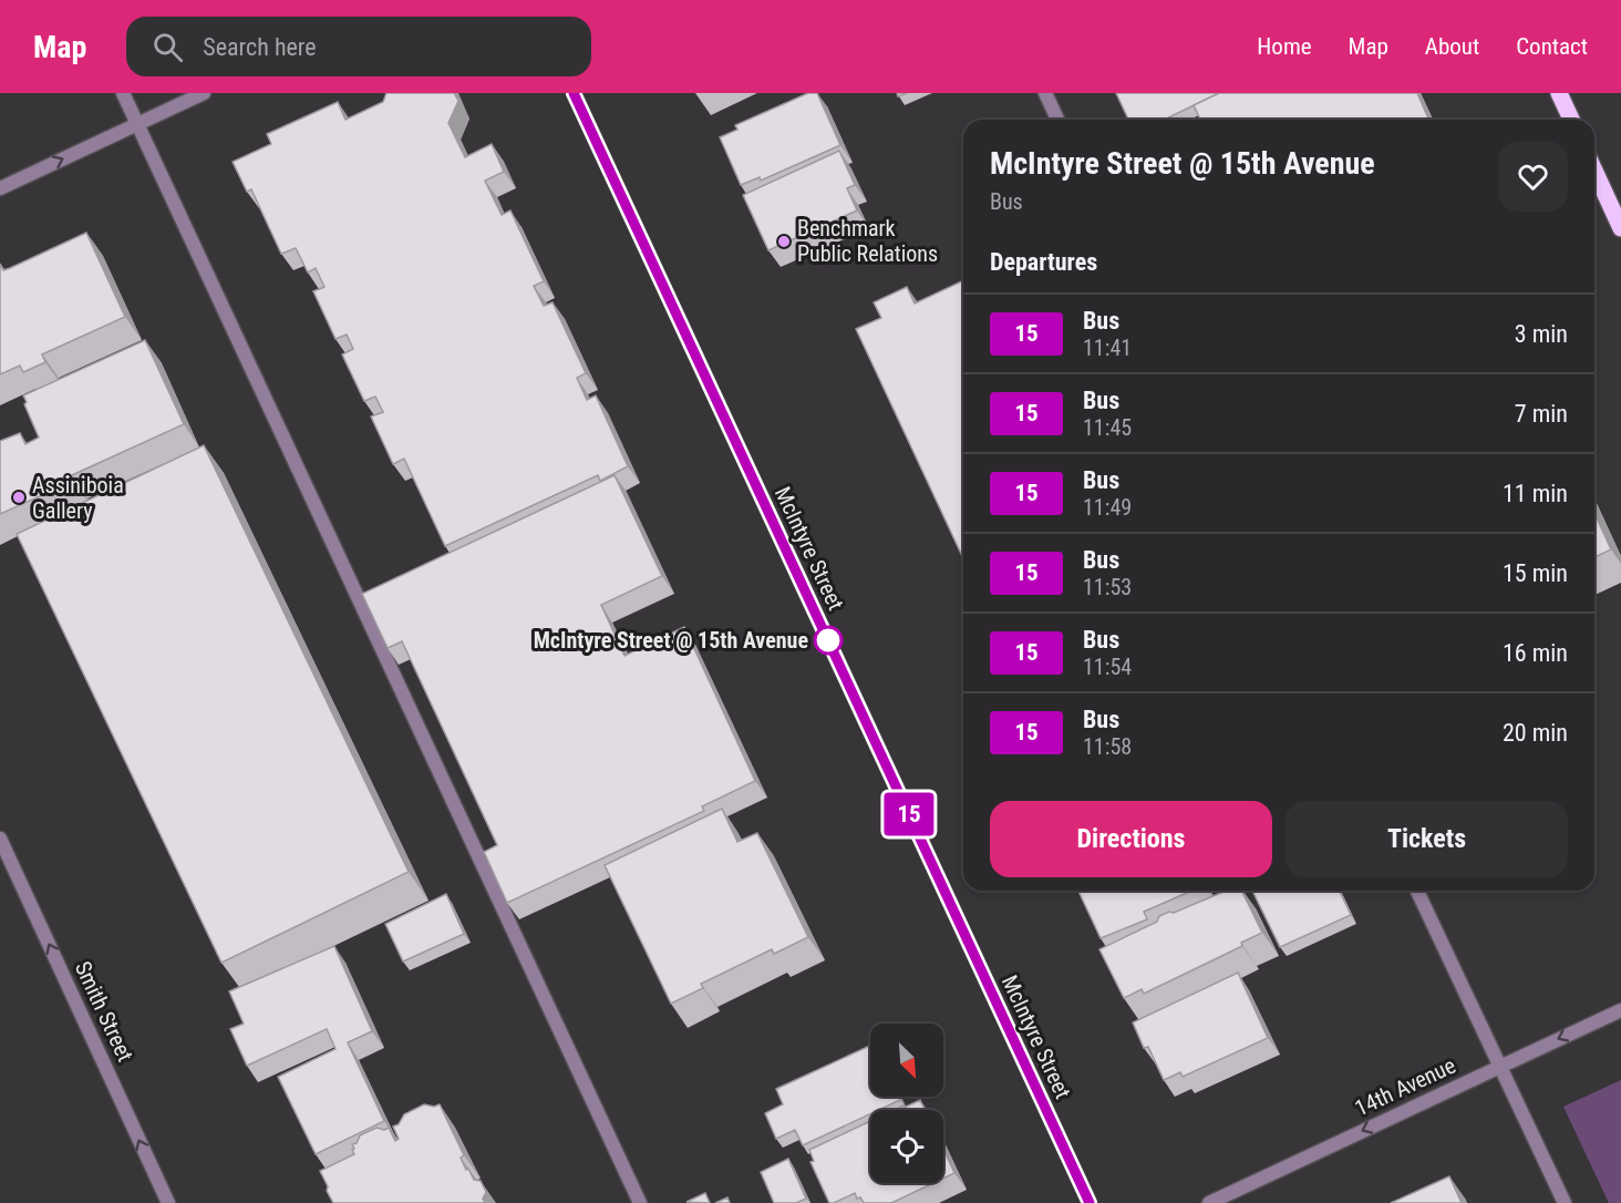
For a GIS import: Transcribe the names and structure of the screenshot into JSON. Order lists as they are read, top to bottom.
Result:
{
  "streets": {
    "street": ["McIntyre Street", "Smith Street", "14th Avenue"]
  },
  "one_way": ["Smith Street", "14th Avenue"],
  "places": ["Benchmark Public Relations", "Assiniboia Gallery", "McIntyre Street @ 15th Avenue"],
  "lines": ["bus line 15"],
  "north": "bottom right",
  "page": {
    "header": "Map",
    "search": "Search here",
    "nav": [
      "Home",
      "Map",
      "About",
      "Contact"
    ],
    "on_map": "15",
    "heading": [
      ["McIntyre Street @ 15th Avenue", "Bus"],
      "Departures"
    ],
    "list": [
      {
        "mark": "15",
        "name": "Bus",
        "note": "11:41",
        "value": "3 min"
      },
      {
        "mark": "15",
        "name": "Bus",
        "note": "11:45",
        "value": "7 min"
      },
      {
        "mark": "15",
        "name": "Bus",
        "note": "11:49",
        "value": "11 min"
      },
      {
        "mark": "15",
        "name": "Bus",
        "note": "11:53",
        "value": "15 min"
      },
      {
        "mark": "15",
        "name": "Bus",
        "note": "11:54",
        "value": "16 min"
      },
      {
        "mark": "15",
        "name": "Bus",
        "note": "11:58",
        "value": "20 min"
      }
    ],
    "buttons": ["Directions", "Tickets"]
  }
}
